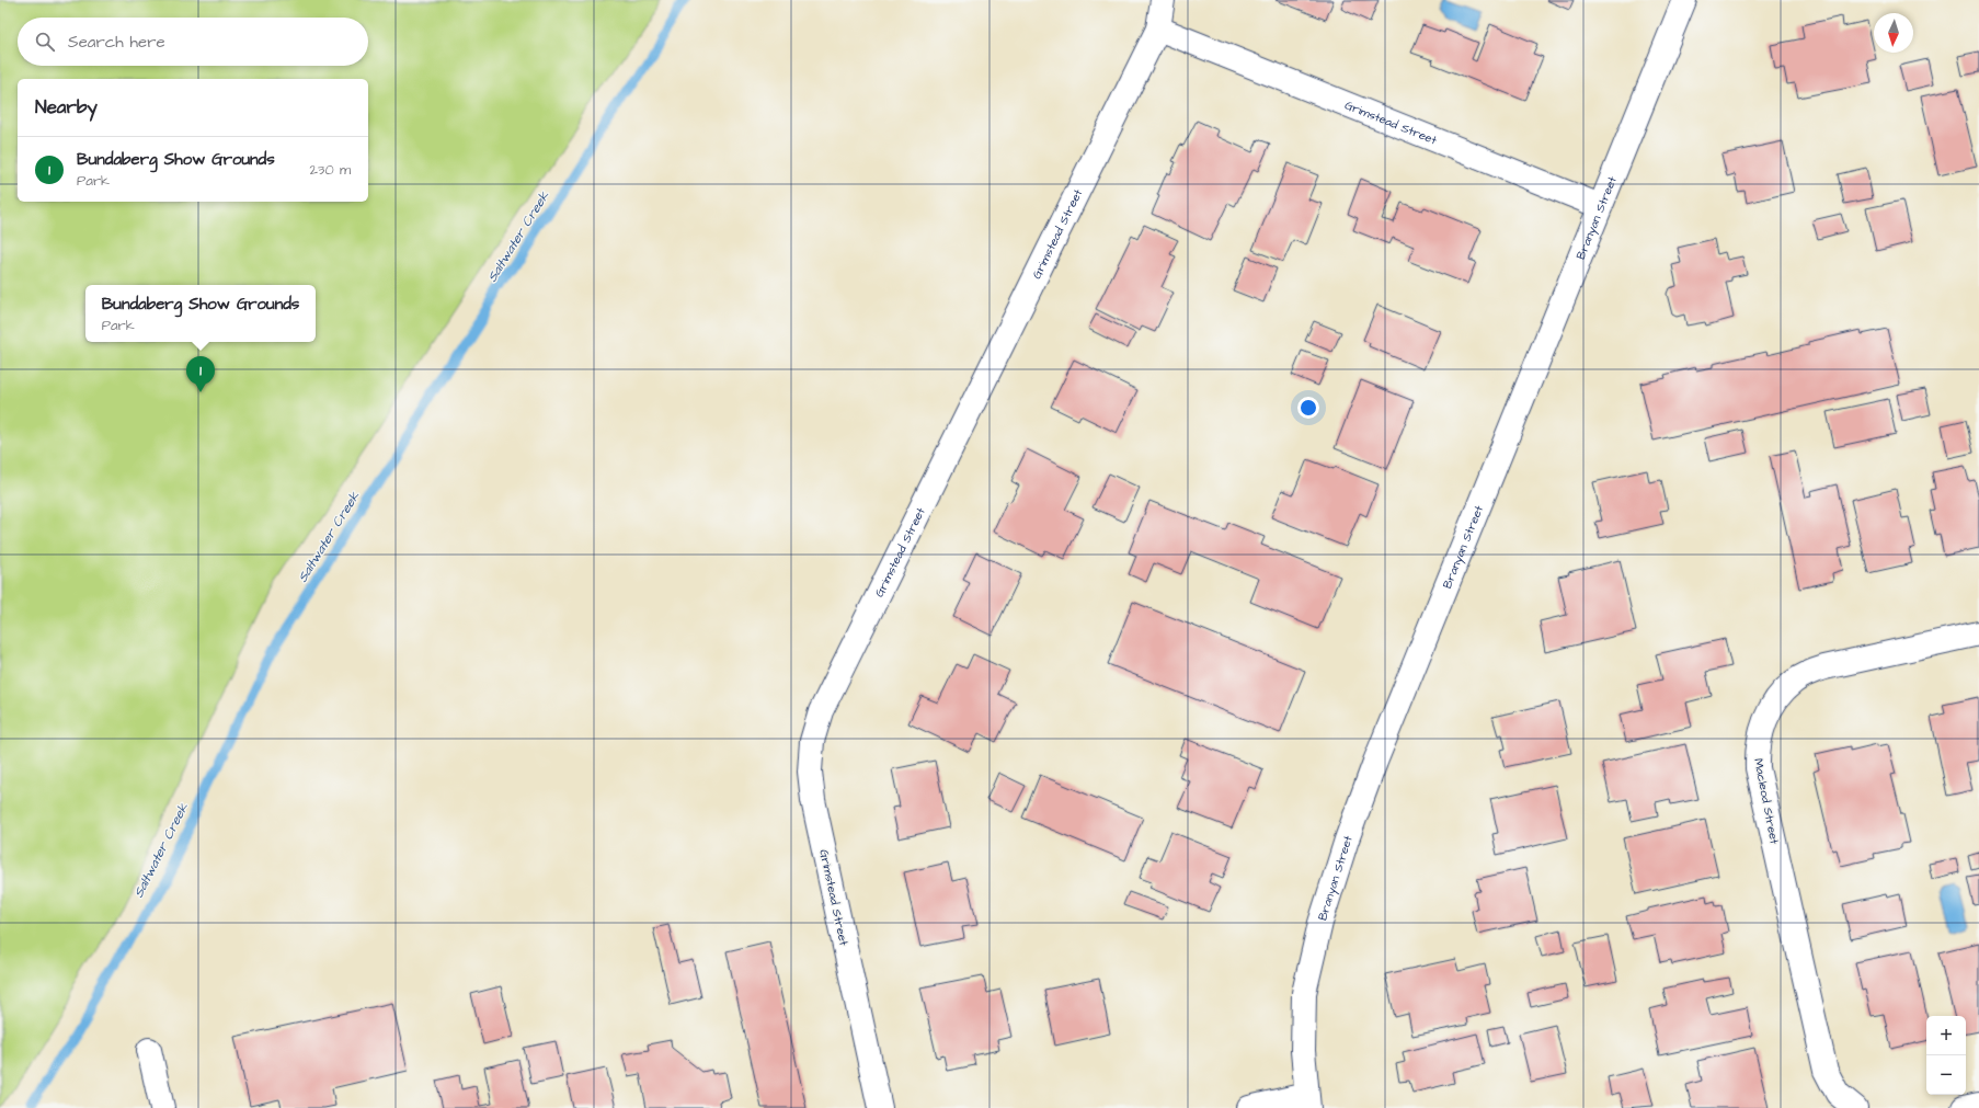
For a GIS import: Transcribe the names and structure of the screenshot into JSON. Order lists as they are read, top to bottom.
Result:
{
  "streets": {
    "street": ["Grimstead Street", "Branyan Street", "Macleod Street"]
  },
  "crossings": [
    ["Grimstead Street", "Branyan Street"]
  ],
  "water": ["Saltwater Creek"],
  "north": "bottom",
  "page": {
    "search": "Search here",
    "heading": "Nearby",
    "list": [
      {
        "mark": "1",
        "name": "Bundaberg Show Grounds",
        "note": "Park",
        "value": "230 m"
      }
    ],
    "popup": ["Bundaberg Show Grounds", "Park"],
    "pins": "1",
    "map_buttons": ["+", "−"]
  }
}
